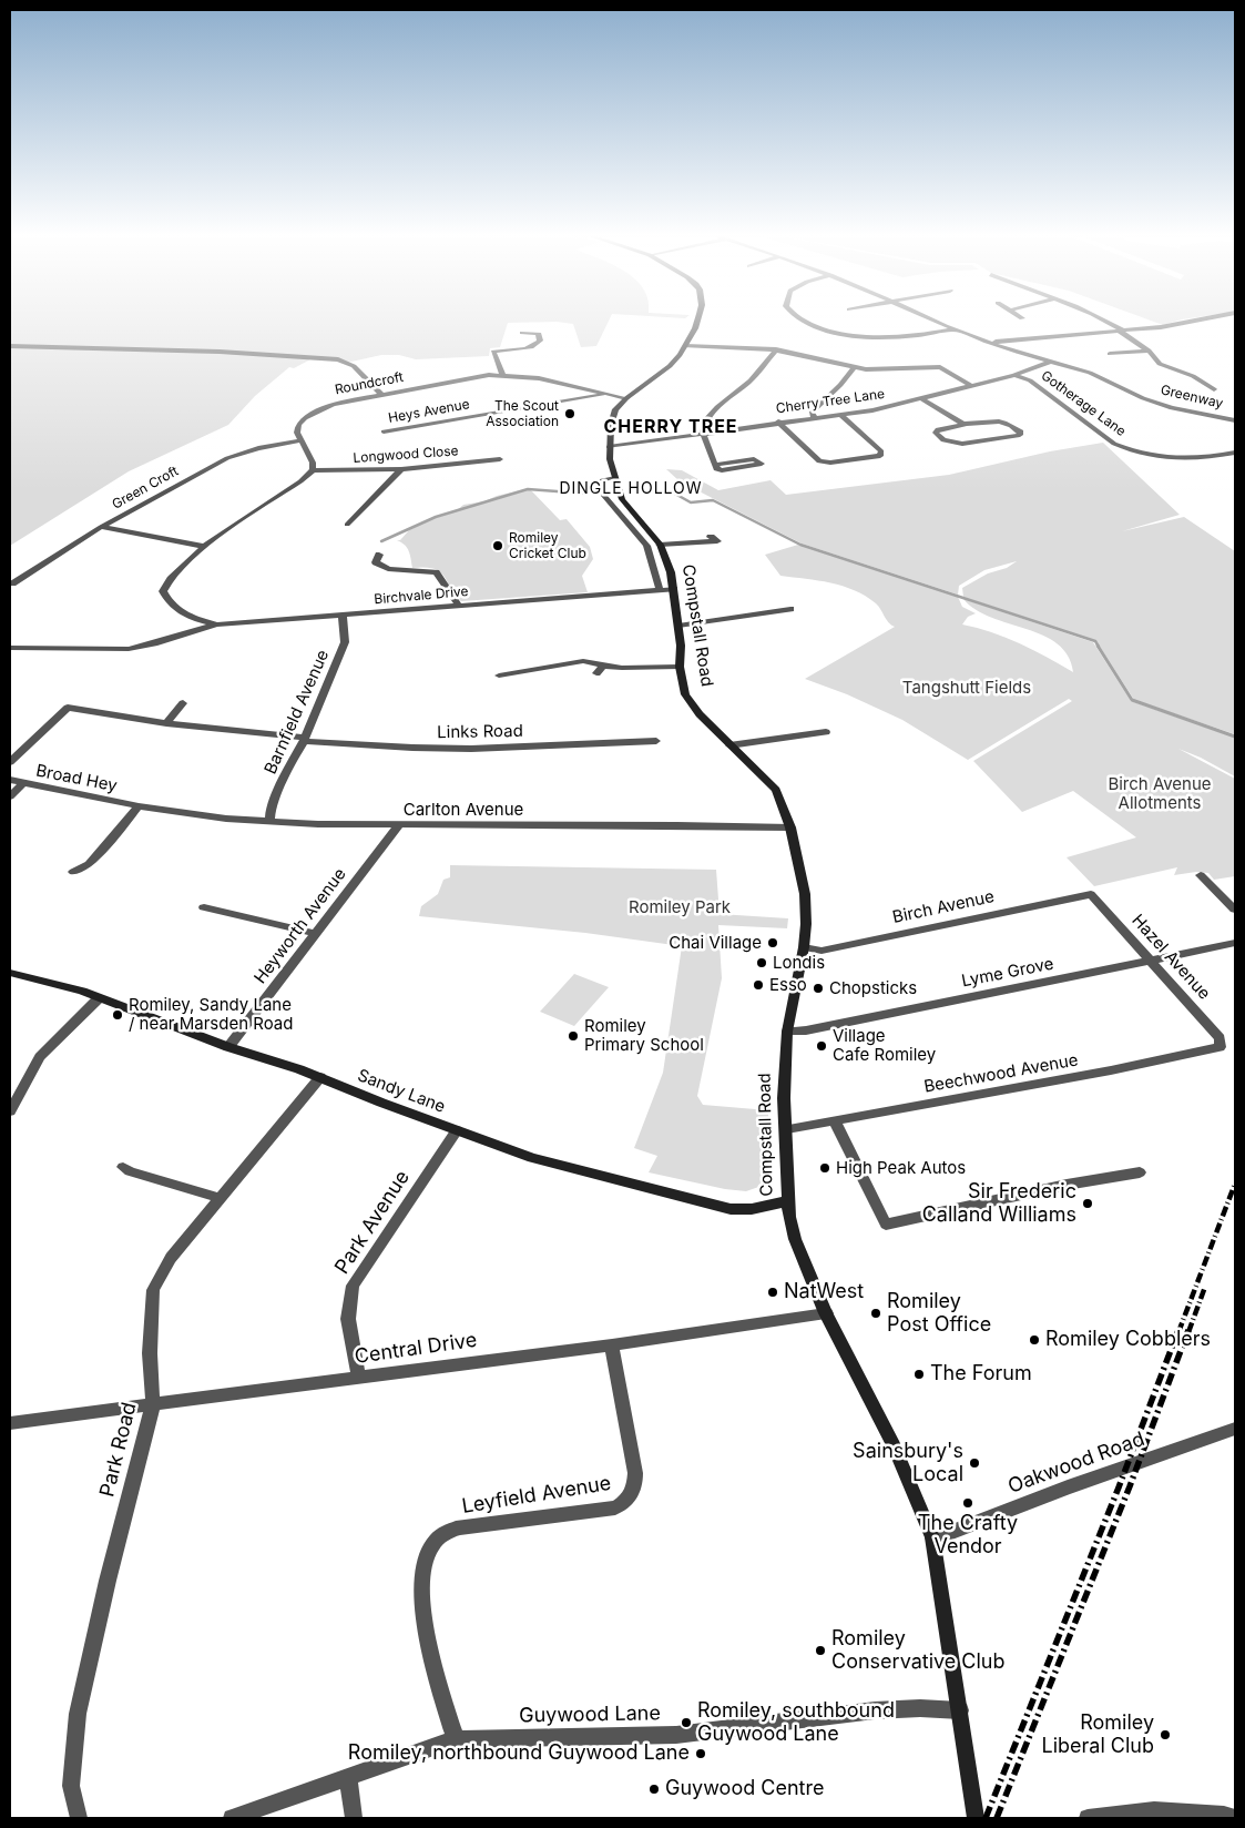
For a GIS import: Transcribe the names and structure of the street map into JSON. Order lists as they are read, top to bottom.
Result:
{
  "streets": {
    "main road": ["Compstall Road", "Sandy Lane"],
    "street": [
      "Roundcroft",
      "Greenway",
      "Cherry Tree Lane",
      "Gotherage Lane",
      "Heys Avenue",
      "Longwood Close",
      "Green Croft",
      "Birchvale Drive",
      "Barnfield Avenue",
      "Links Road",
      "Broad Hey",
      "Carlton Avenue",
      "Birch Avenue",
      "Heyworth Avenue",
      "Hazel Avenue",
      "Lyme Grove",
      "Beechwood Avenue",
      "Park Avenue",
      "Central Drive",
      "Park Road",
      "Oakwood Road",
      "Leyfield Avenue",
      "Guywood Lane"
    ]
  },
  "crossings": [
    ["Roundcroft", "Heys Avenue"],
    ["Roundcroft", "Green Croft"],
    ["Roundcroft", "Compstall Road"],
    ["Greenway", "Cherry Tree Lane"],
    ["Cherry Tree Lane", "Gotherage Lane"],
    ["Cherry Tree Lane", "Compstall Road"],
    ["Birchvale Drive", "Compstall Road"],
    ["Birchvale Drive", "Barnfield Avenue"],
    ["Compstall Road", "Carlton Avenue"],
    ["Compstall Road", "Birch Avenue"],
    ["Compstall Road", "Lyme Grove"],
    ["Compstall Road", "Beechwood Avenue"],
    ["Compstall Road", "Sandy Lane"],
    ["Compstall Road", "Central Drive"],
    ["Compstall Road", "Oakwood Road"],
    ["Compstall Road", "Guywood Lane"],
    ["Barnfield Avenue", "Links Road"],
    ["Barnfield Avenue", "Carlton Avenue"],
    ["Broad Hey", "Carlton Avenue"],
    ["Carlton Avenue", "Heyworth Avenue"],
    ["Birch Avenue", "Hazel Avenue"],
    ["Heyworth Avenue", "Sandy Lane"],
    ["Hazel Avenue", "Lyme Grove"],
    ["Hazel Avenue", "Beechwood Avenue"],
    ["Sandy Lane", "Park Avenue"],
    ["Sandy Lane", "Park Road"],
    ["Park Avenue", "Central Drive"],
    ["Central Drive", "Park Road"],
    ["Central Drive", "Leyfield Avenue"],
    ["Leyfield Avenue", "Guywood Lane"]
  ],
  "districts": ["CHERRY TREE", "DINGLE HOLLOW"],
  "parks": ["Tangshutt Fields", "Birch Avenue Allotments", "Romiley Park"],
  "places": [
    "The Scout Association",
    "Romiley Cricket Club",
    "Chai Village",
    "Londis",
    "Esso",
    "Chopsticks",
    "Romiley, Sandy Lane / near Marsden Road",
    "Romiley Primary School",
    "Village Cafe Romiley",
    "High Peak Autos",
    "Sir Frederic Calland Williams",
    "NatWest",
    "Romiley Post Office",
    "Romiley Cobblers",
    "The Forum",
    "Sainsbury's Local",
    "The Crafty Vendor",
    "Romiley Conservative Club",
    "Romiley, southbound Guywood Lane",
    "Romiley Liberal Club",
    "Romiley, northbound Guywood Lane",
    "Guywood Centre"
  ]
}
